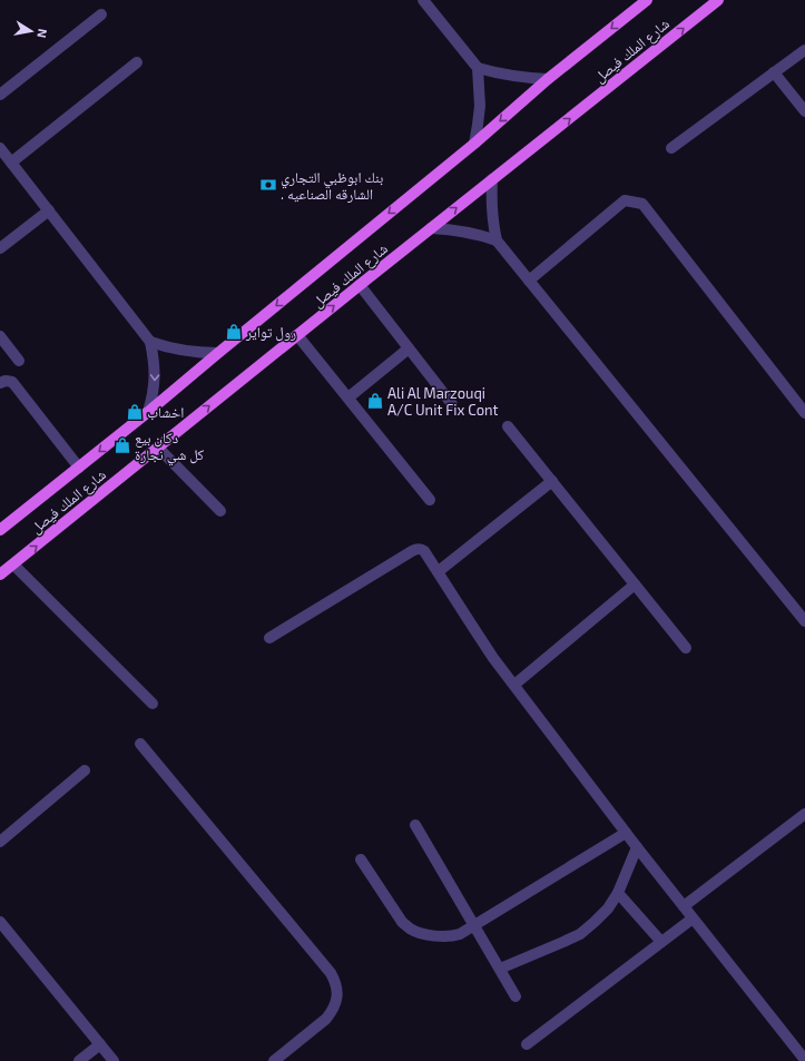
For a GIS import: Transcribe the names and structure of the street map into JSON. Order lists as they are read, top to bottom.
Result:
{
  "streets": {
    "main road": ["شارع الملك فيصل"]
  },
  "places": {
    "bank": ["بنك ابوظبي التجاري . الشارقه الصناعيه"],
    "shop": [
      "رول تواير",
      "Ali Al Marzouqi A/C Unit Fix Cont",
      "اخشاب",
      "دكان بيع كل شي نجارة"
    ]
  },
  "north": "right"
}
